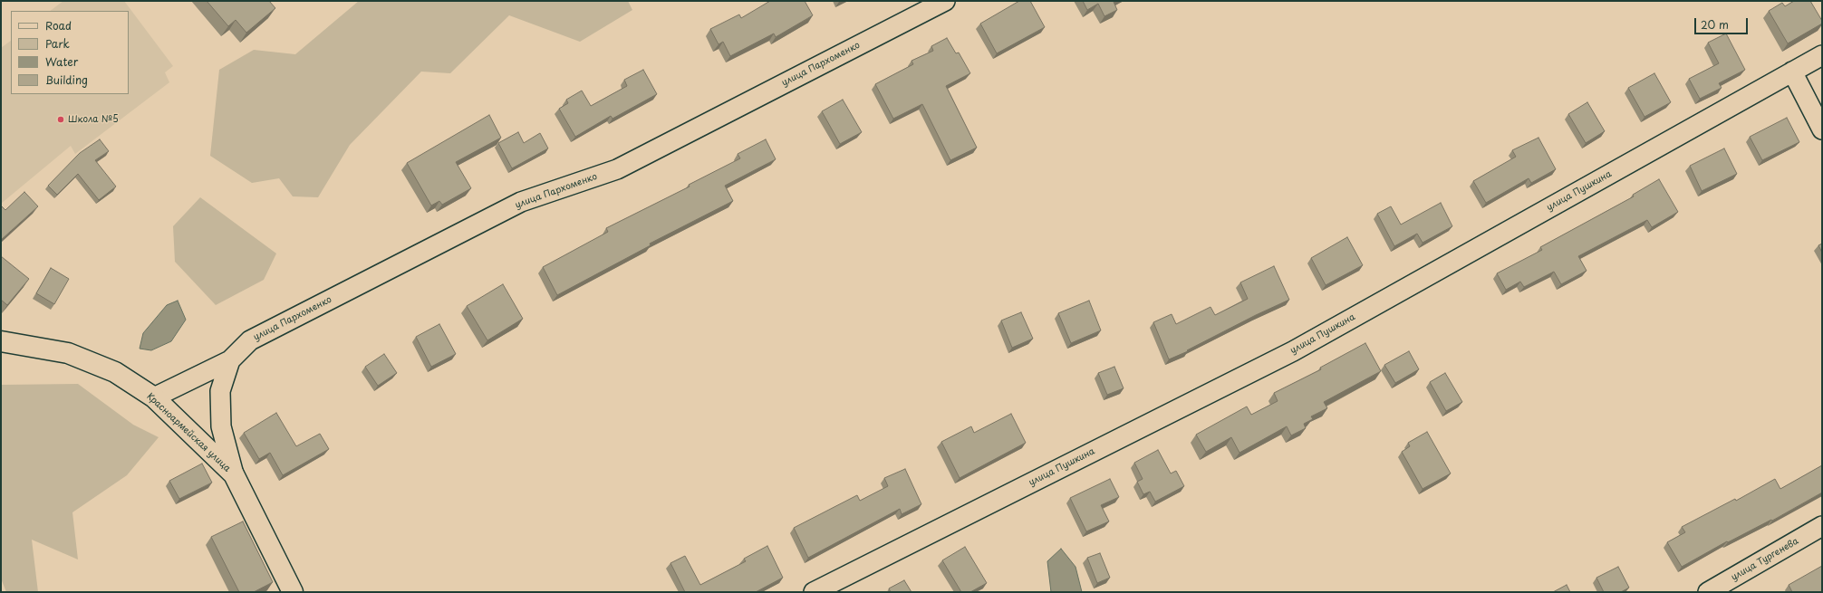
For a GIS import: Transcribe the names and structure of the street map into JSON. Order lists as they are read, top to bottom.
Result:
{
  "streets": {
    "street": [
      "улица Пархоменко",
      "улица Пушкина",
      "Красноармейская улица",
      "улица Тургенева"
    ]
  },
  "crossings": [
    ["улица Пархоменко", "Красноармейская улица"]
  ],
  "places": ["Школа №5"],
  "legend": [
    "Road",
    "Park",
    "Water",
    "Building"
  ],
  "scale_bar": "20 m"
}
